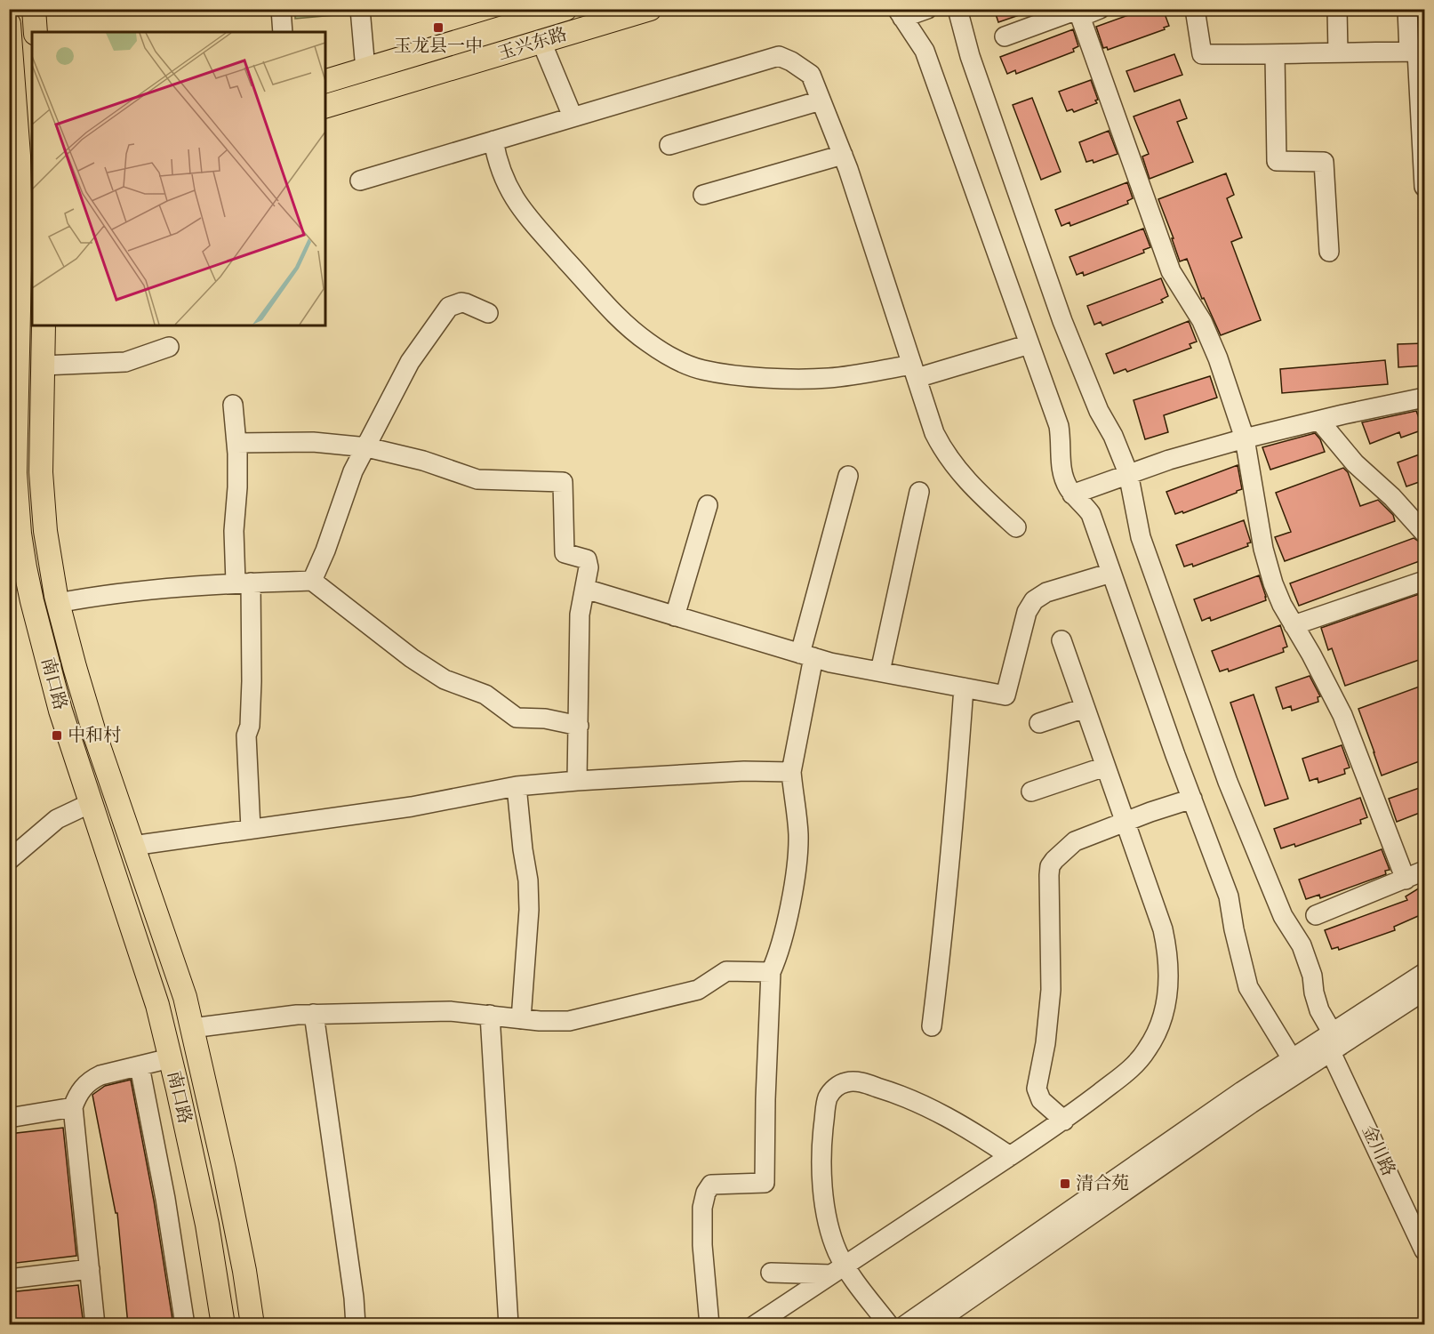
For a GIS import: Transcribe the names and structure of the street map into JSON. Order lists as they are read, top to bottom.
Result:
{
  "streets": {
    "main road": ["玉兴东路", "南口路"],
    "street": ["金川路"]
  },
  "places": {
    "transit": ["玉龙县一中", "中和村", "清合苑"]
  }
}
